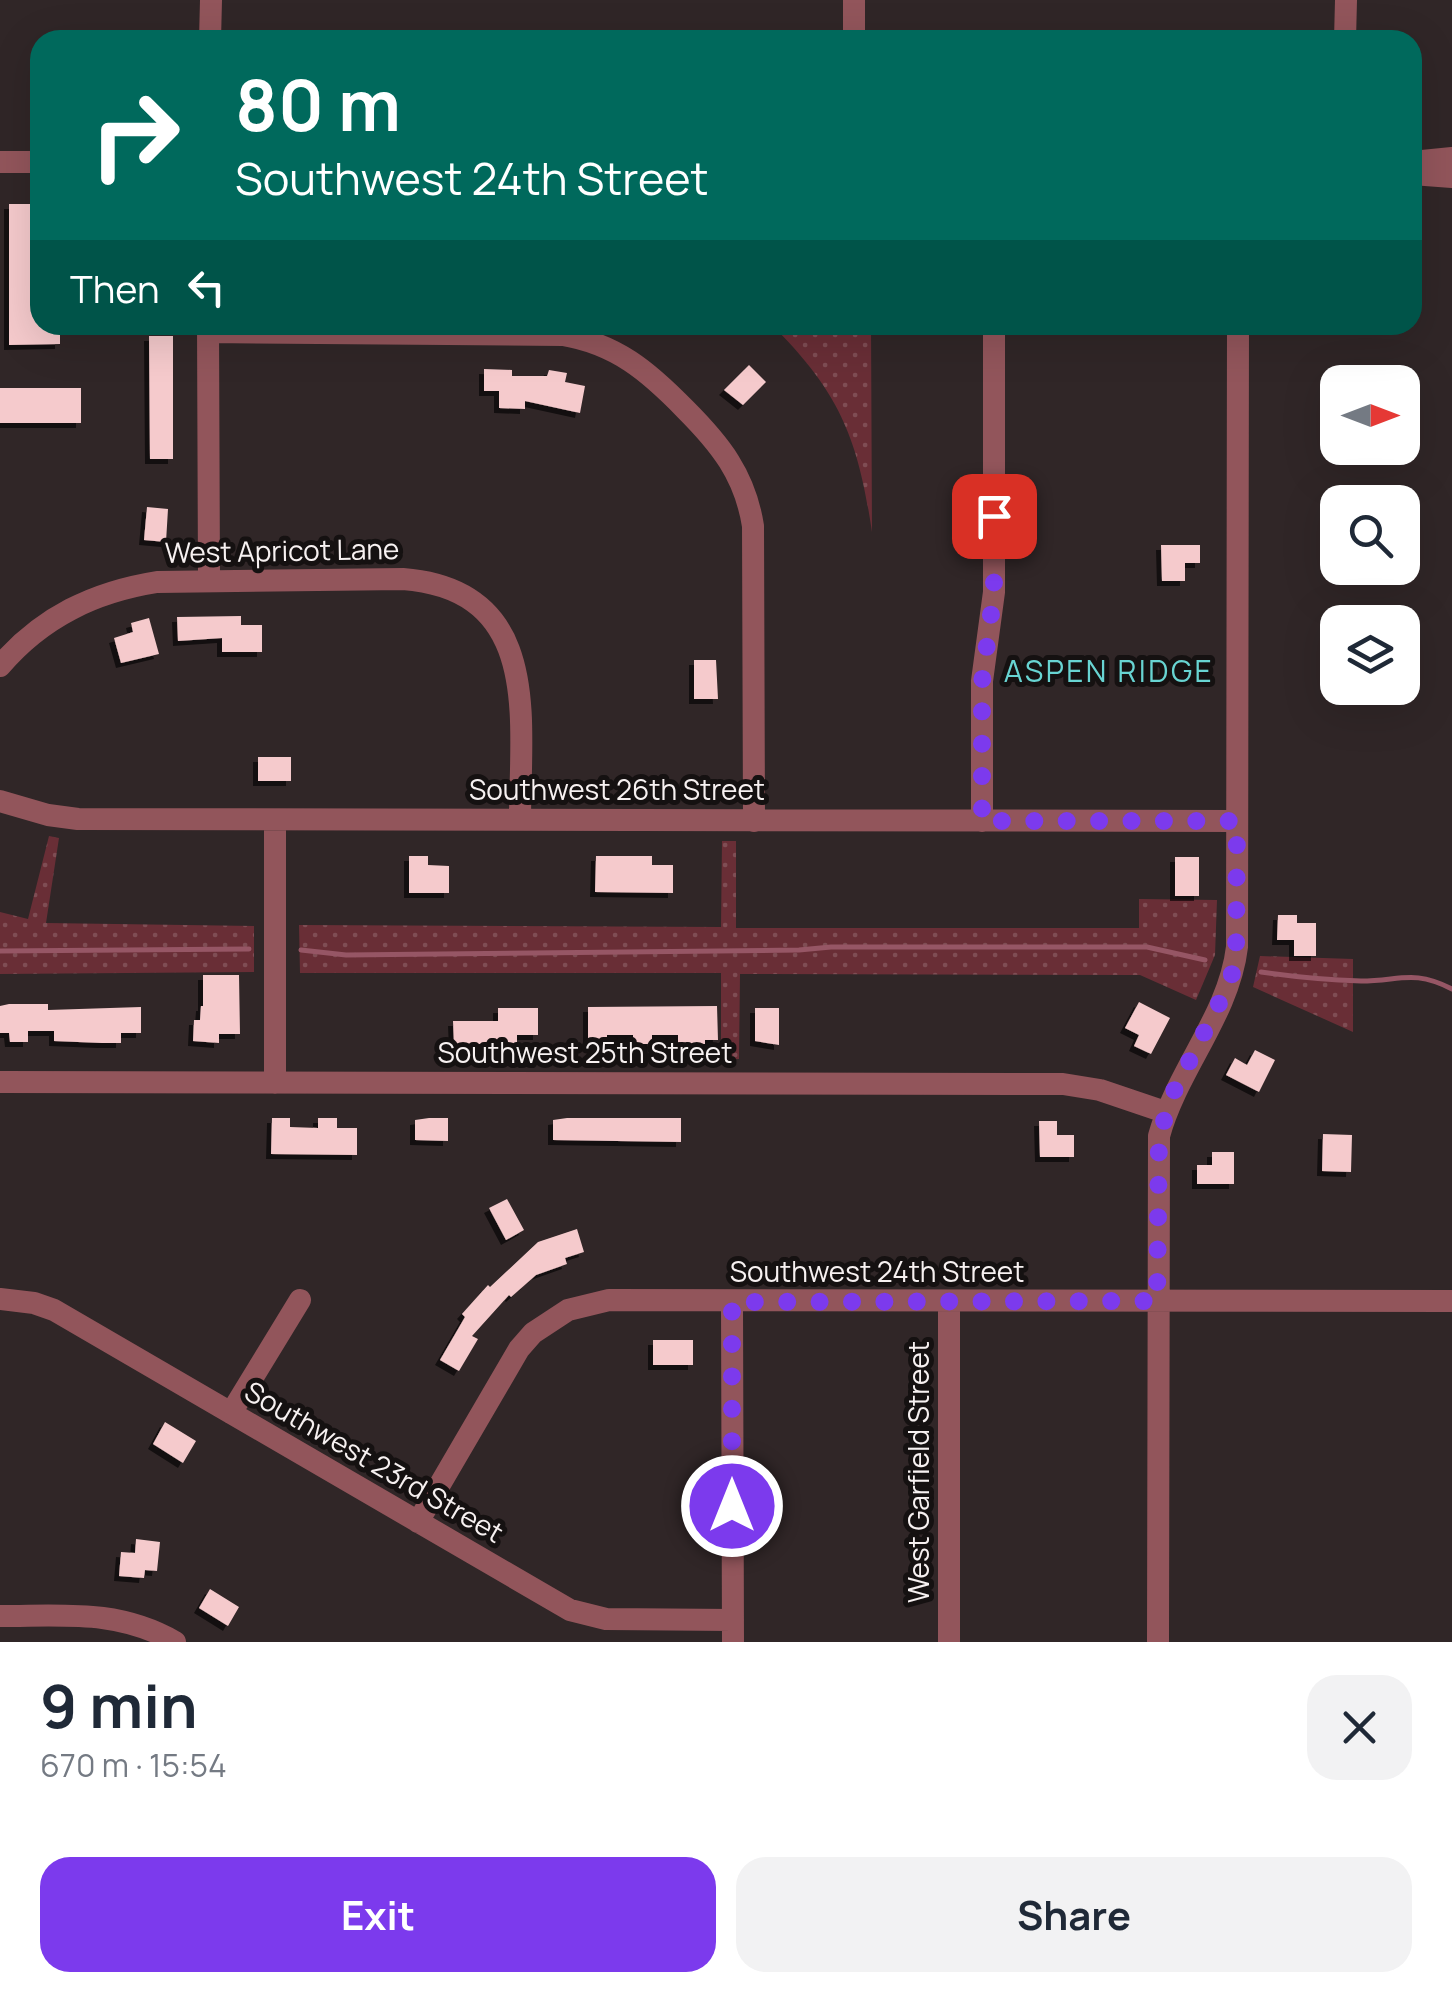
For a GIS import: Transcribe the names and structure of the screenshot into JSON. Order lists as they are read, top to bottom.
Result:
{
  "streets": {
    "street": [
      "West Apricot Lane",
      "Southwest 26th Street",
      "Southwest 25th Street",
      "Southwest 24th Street",
      "Southwest 23rd Street",
      "West Garfield Street"
    ]
  },
  "crossings": [
    ["West Apricot Lane", "Southwest 26th Street"],
    ["Southwest 24th Street", "Southwest 23rd Street"],
    ["Southwest 24th Street", "West Garfield Street"]
  ],
  "districts": ["ASPEN RIDGE"],
  "north": "right",
  "page": {
    "turn": ["80 m", "Southwest 24th Street"],
    "then": "Then",
    "heading": ["9 min", "670 m · 15:54"],
    "buttons": ["Exit", "Share"]
  }
}
